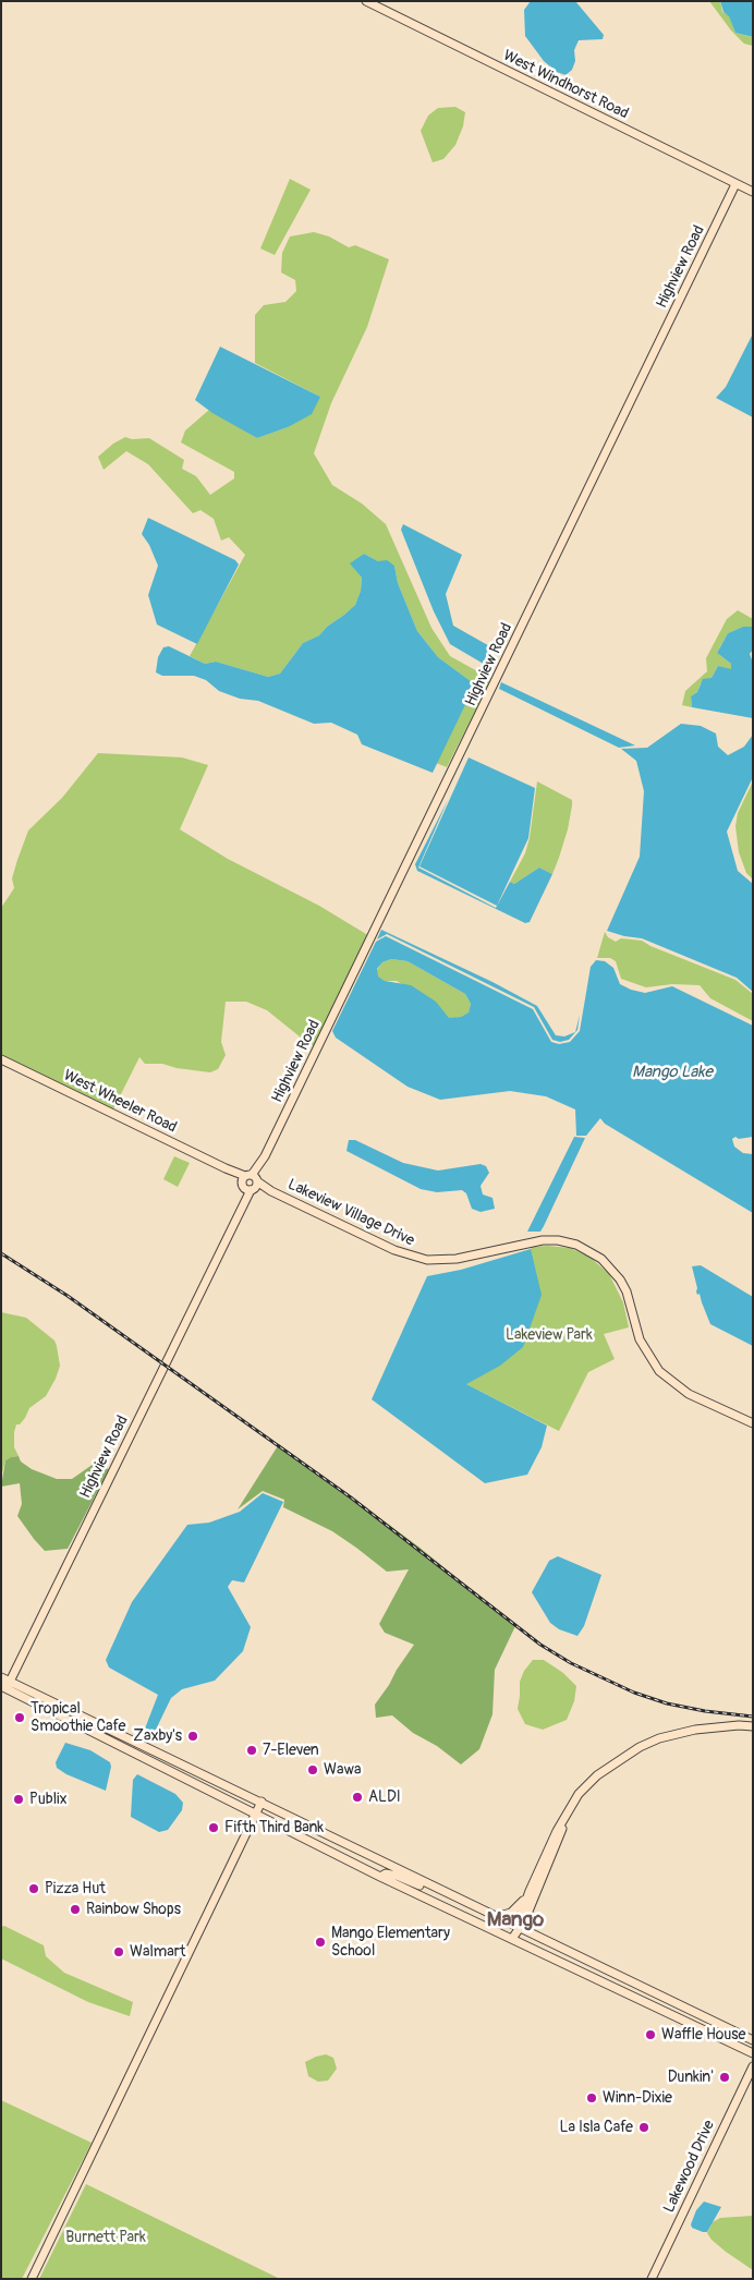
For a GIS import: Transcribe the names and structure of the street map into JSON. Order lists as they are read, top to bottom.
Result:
{
  "streets": {
    "street": [
      "West Windhorst Road",
      "Highview Road",
      "West Wheeler Road",
      "Lakeview Village Drive",
      "Lakewood Drive"
    ]
  },
  "crossings": [
    ["West Windhorst Road", "Highview Road"],
    ["Highview Road", "West Wheeler Road"],
    ["Highview Road", "Lakeview Village Drive"],
    ["West Wheeler Road", "Lakeview Village Drive"]
  ],
  "districts": ["Mango"],
  "water": ["Mango Lake"],
  "parks": ["Lakeview Park", "Burnett Park"],
  "places": [
    "Tropical Smoothie Cafe",
    "Zaxby's",
    "7-Eleven",
    "Wawa",
    "ALDI",
    "Publix",
    "Fifth Third Bank",
    "Pizza Hut",
    "Rainbow Shops",
    "Mango Elementary School",
    "Walmart",
    "Waffle House",
    "Dunkin'",
    "Winn-Dixie",
    "La Isla Cafe"
  ]
}
